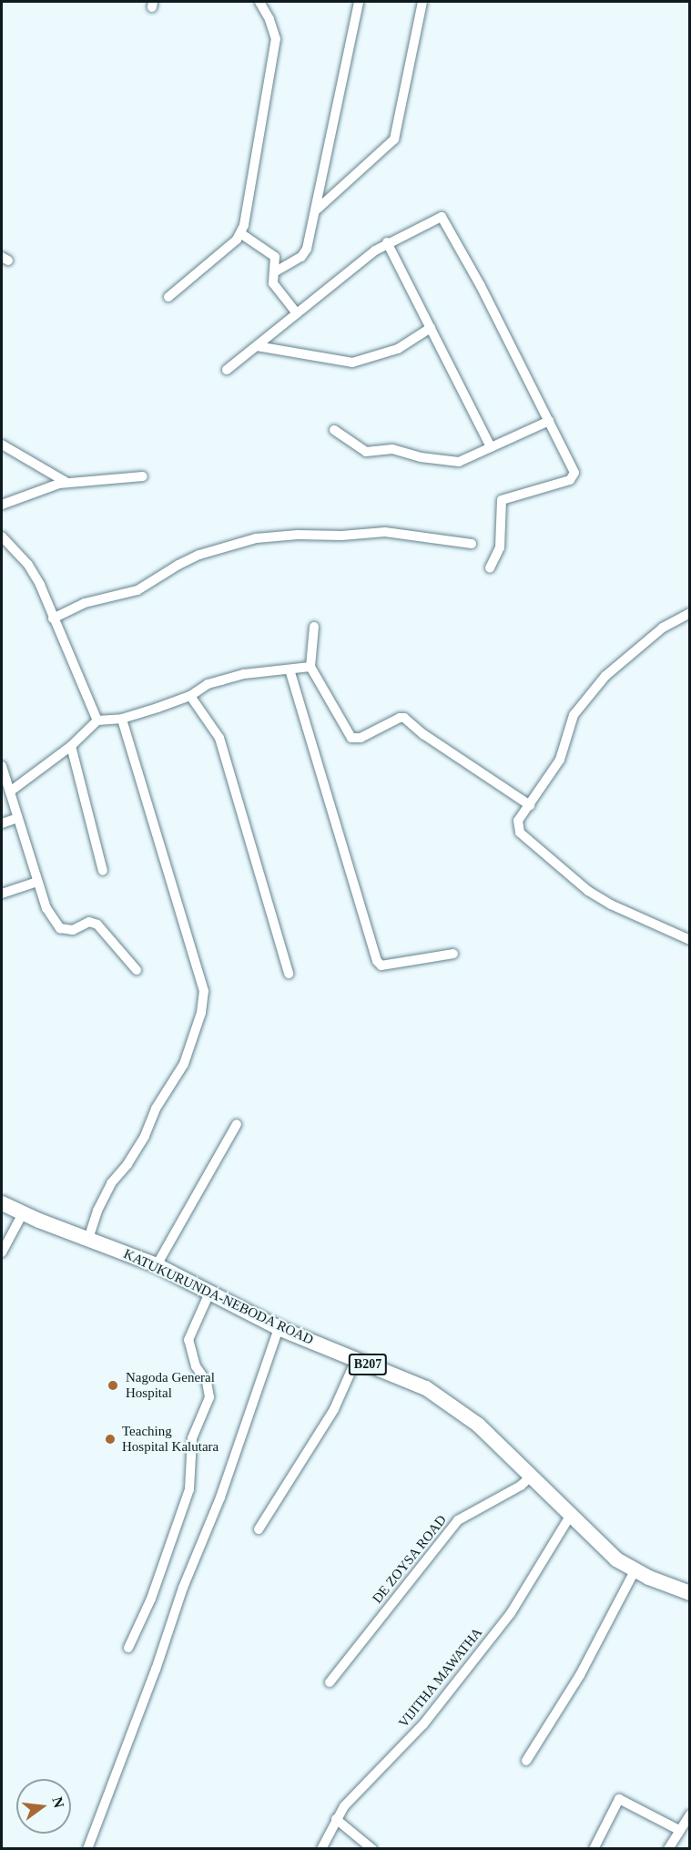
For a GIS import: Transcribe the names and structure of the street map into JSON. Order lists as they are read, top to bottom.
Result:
{
  "streets": {
    "main road": ["KATUKURUNDA-NEBODA ROAD", "B207"],
    "street": ["DE ZOYSA ROAD", "VIJITHA MAWATHA"]
  },
  "crossings": [
    ["KATUKURUNDA-NEBODA ROAD", "DE ZOYSA ROAD"],
    ["KATUKURUNDA-NEBODA ROAD", "VIJITHA MAWATHA"]
  ],
  "places": ["Nagoda General Hospital", "Teaching Hospital Kalutara"],
  "north": "right"
}
